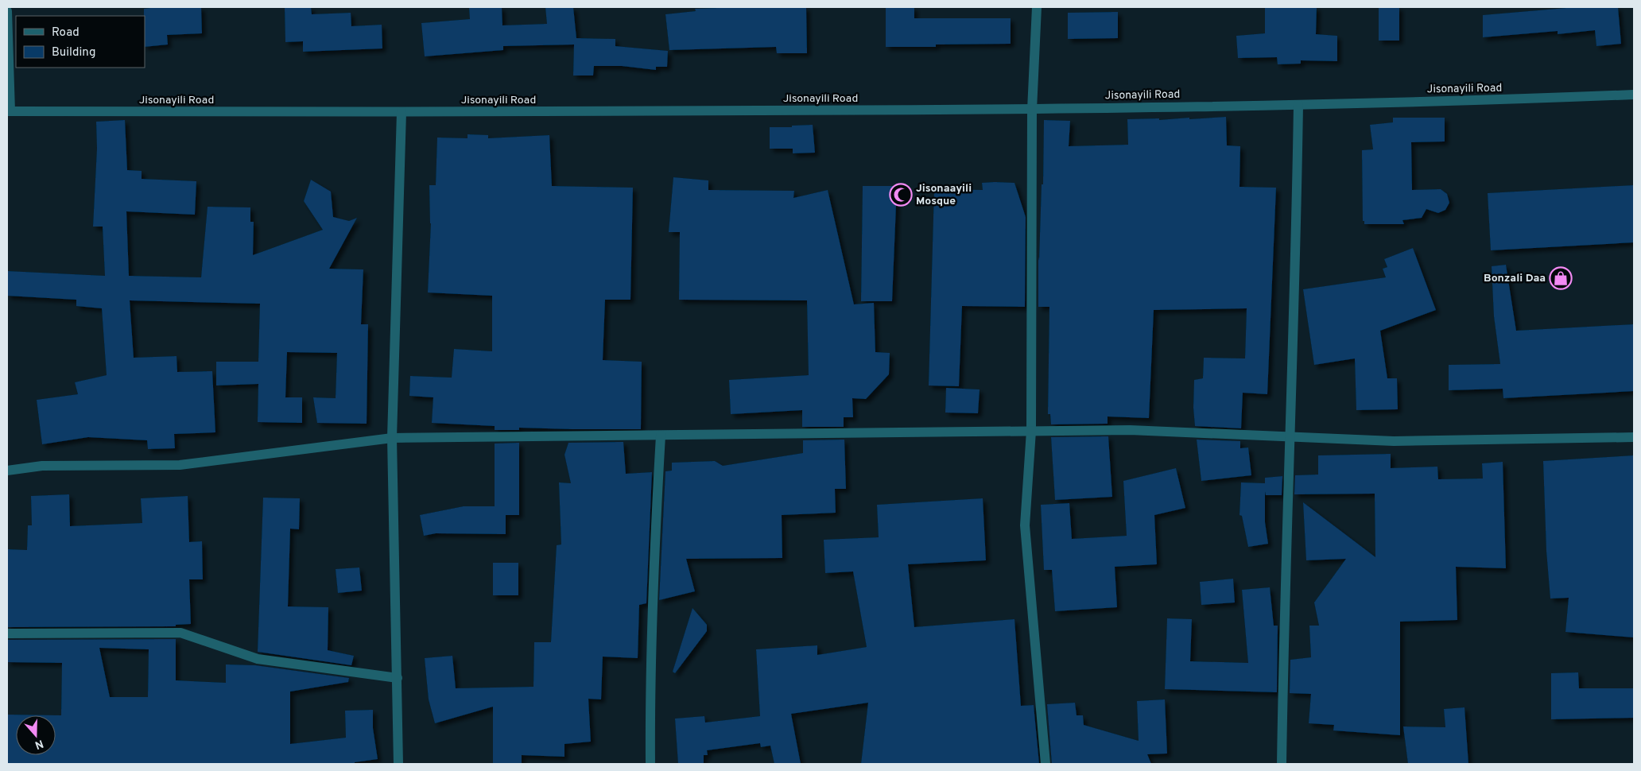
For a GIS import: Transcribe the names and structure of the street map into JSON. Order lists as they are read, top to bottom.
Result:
{
  "streets": {
    "street": ["Jisonayili Road"]
  },
  "places": {
    "mosque": ["Jisonaayili Mosque"],
    "shop": ["Bonzali Daa"]
  },
  "legend": ["Road", "Building"],
  "north": "bottom"
}
